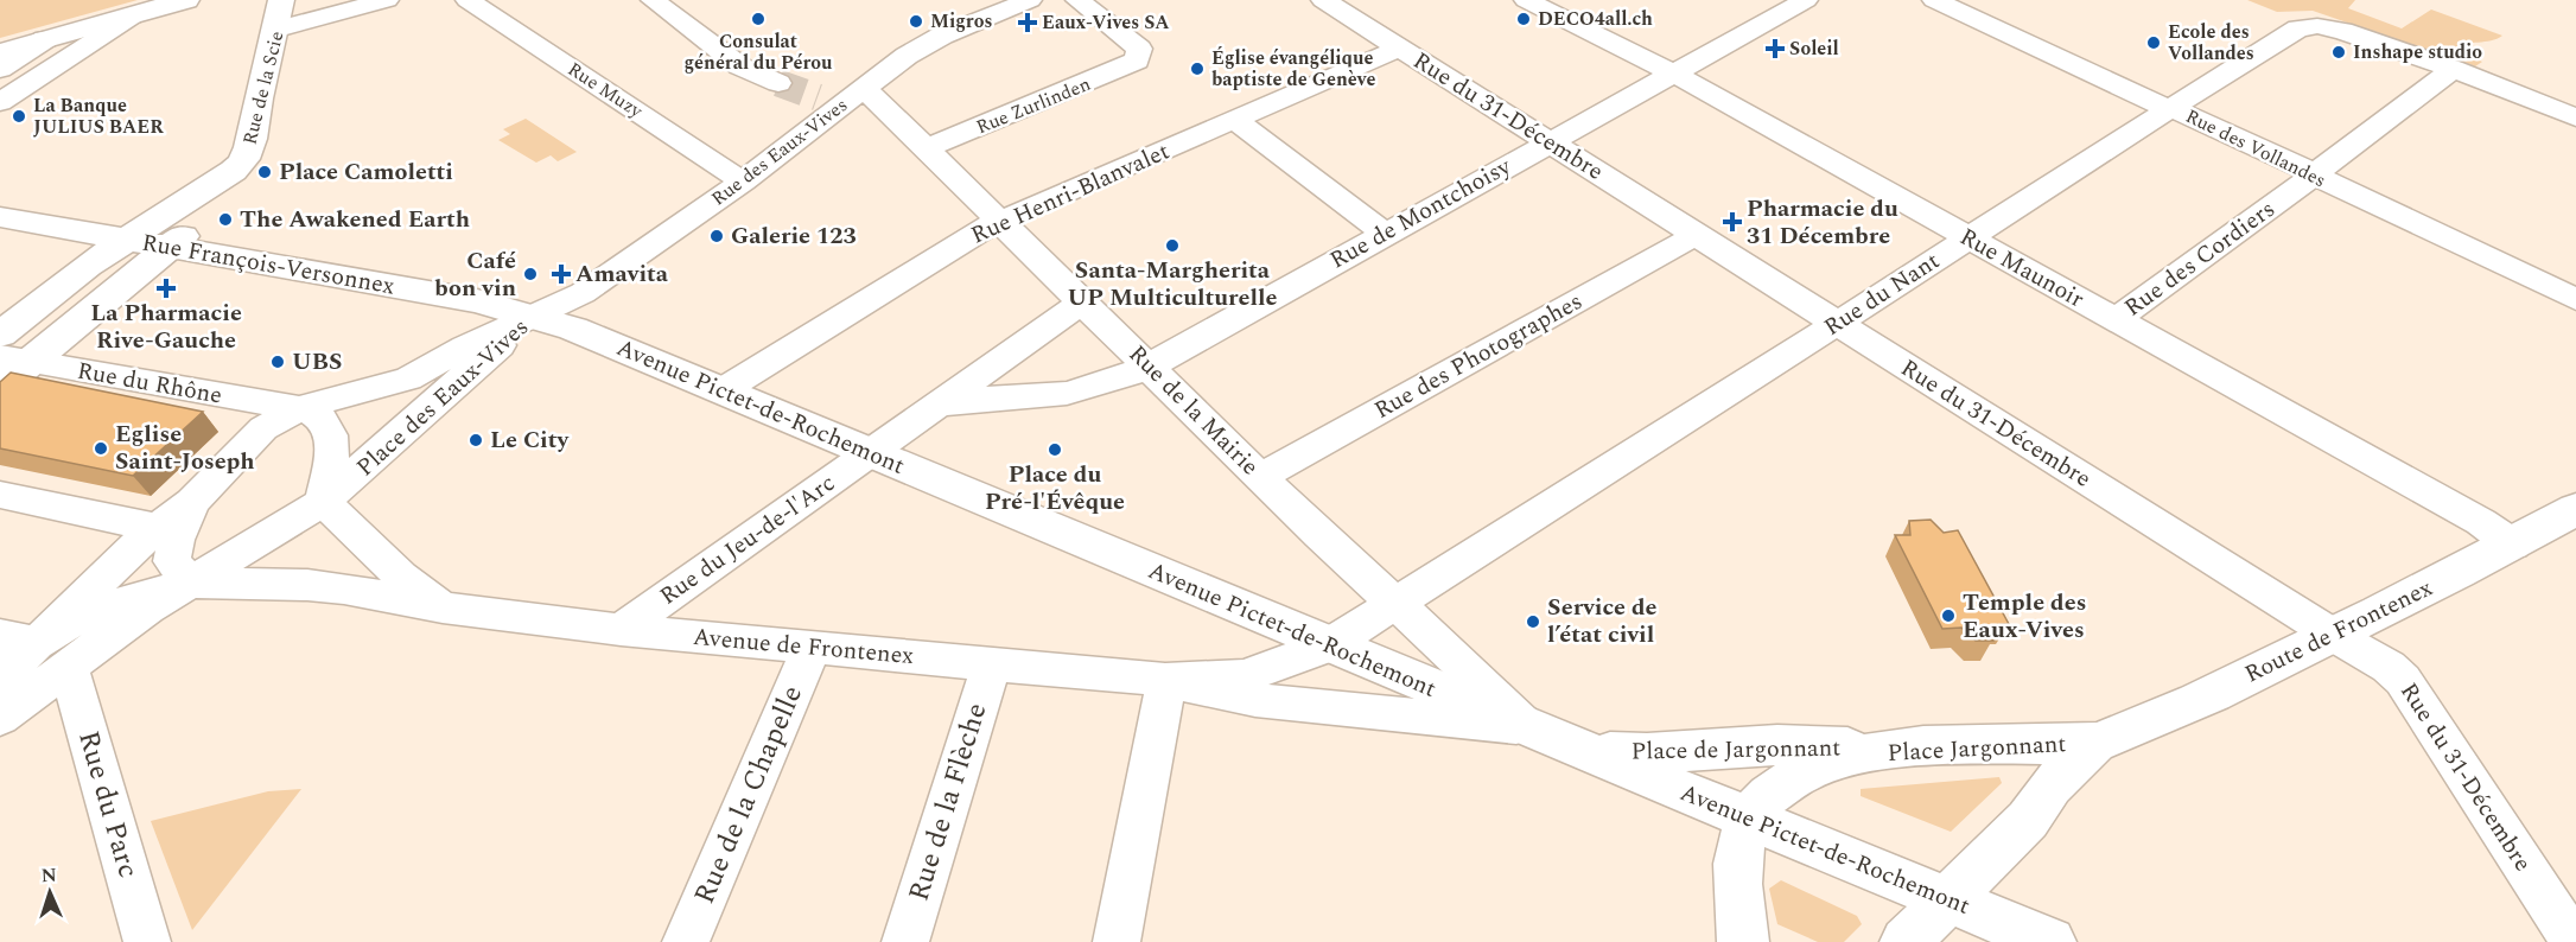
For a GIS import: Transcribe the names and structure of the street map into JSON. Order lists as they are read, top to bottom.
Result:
{
  "streets": {
    "main road": [
      "Rue de la Scie",
      "Rue François-Versonnex",
      "Avenue Pictet-de-Rochemont",
      "Route de Frontenex",
      "Place Jargonnant",
      "Place de Jargonnant"
    ],
    "street": [
      "Rue Muzy",
      "Rue Zurlinden",
      "Rue du 31-Décembre",
      "Rue des Vollandes",
      "Rue des Eaux-Vives",
      "Rue Henri-Blanvalet",
      "Rue de Montchoisy",
      "Rue des Cordiers",
      "Rue Maunoir",
      "Rue du Nant",
      "Rue des Photographes",
      "Rue du Rhône",
      "Place des Eaux-Vives",
      "Rue de la Mairie",
      "Rue du Jeu-de-l'Arc",
      "Avenue de Frontenex",
      "Rue de la Chapelle",
      "Rue de la Flèche",
      "Rue du Parc"
    ]
  },
  "crossings": [
    ["Rue Muzy", "Rue des Eaux-Vives"],
    ["Rue Zurlinden", "Rue de la Mairie"],
    ["Rue du 31-Décembre", "Rue Henri-Blanvalet"],
    ["Rue du 31-Décembre", "Rue de Montchoisy"],
    ["Rue du 31-Décembre", "Rue du Nant"],
    ["Rue du 31-Décembre", "Rue des Photographes"],
    ["Rue du 31-Décembre", "Route de Frontenex"],
    ["Rue des Vollandes", "Rue des Cordiers"],
    ["Rue des Vollandes", "Rue du Nant"],
    ["Rue des Eaux-Vives", "Rue François-Versonnex"],
    ["Rue des Eaux-Vives", "Place des Eaux-Vives"],
    ["Rue des Eaux-Vives", "Avenue Pictet-de-Rochemont"],
    ["Rue des Eaux-Vives", "Rue de la Mairie"],
    ["Rue Henri-Blanvalet", "Avenue Pictet-de-Rochemont"],
    ["Rue Henri-Blanvalet", "Rue de la Mairie"],
    ["Rue de Montchoisy", "Rue Maunoir"],
    ["Rue de Montchoisy", "Rue de la Mairie"],
    ["Rue des Cordiers", "Rue Maunoir"],
    ["Rue des Cordiers", "Rue du Nant"],
    ["Rue François-Versonnex", "Place des Eaux-Vives"],
    ["Rue François-Versonnex", "Avenue Pictet-de-Rochemont"],
    ["Rue Maunoir", "Rue du Nant"],
    ["Rue Maunoir", "Route de Frontenex"],
    ["Rue du Nant", "Avenue Pictet-de-Rochemont"],
    ["Rue du Nant", "Rue de la Mairie"],
    ["Rue du Nant", "Avenue de Frontenex"],
    ["Rue des Photographes", "Rue de la Mairie"],
    ["Rue du Rhône", "Place des Eaux-Vives"],
    ["Place des Eaux-Vives", "Avenue Pictet-de-Rochemont"],
    ["Place des Eaux-Vives", "Avenue de Frontenex"],
    ["Place des Eaux-Vives", "Rue du Parc"],
    ["Avenue Pictet-de-Rochemont", "Rue de la Mairie"],
    ["Avenue Pictet-de-Rochemont", "Rue du Jeu-de-l'Arc"],
    ["Avenue Pictet-de-Rochemont", "Avenue de Frontenex"],
    ["Avenue Pictet-de-Rochemont", "Place Jargonnant"],
    ["Avenue Pictet-de-Rochemont", "Place de Jargonnant"],
    ["Rue de la Mairie", "Rue du Jeu-de-l'Arc"],
    ["Rue de la Mairie", "Avenue de Frontenex"],
    ["Rue du Jeu-de-l'Arc", "Avenue de Frontenex"],
    ["Route de Frontenex", "Place Jargonnant"],
    ["Avenue de Frontenex", "Rue de la Chapelle"],
    ["Avenue de Frontenex", "Rue de la Flèche"],
    ["Place Jargonnant", "Place de Jargonnant"]
  ],
  "places": {
    "other": [
      "Consulat général du Pérou",
      "DECO4all.ch",
      "Migros",
      "Ecole des Vollandes",
      "Inshape studio",
      "Église évangélique baptiste de Genève",
      "La Banque JULIUS BAER",
      "Place Camoletti",
      "The Awakened Earth",
      "Galerie 123",
      "Santa-Margherita UP Multiculturelle",
      "Café bon vin",
      "UBS",
      "Le City",
      "Eglise Saint-Joseph",
      "Place du Pré-l'Évêque",
      "Temple des Eaux-Vives",
      "Service de l’état civil"
    ],
    "health": [
      "Eaux-Vives SA",
      "Soleil",
      "Pharmacie du 31 Décembre",
      "Amavita",
      "La Pharmacie Rive-Gauche"
    ]
  },
  "north": "top"
}
